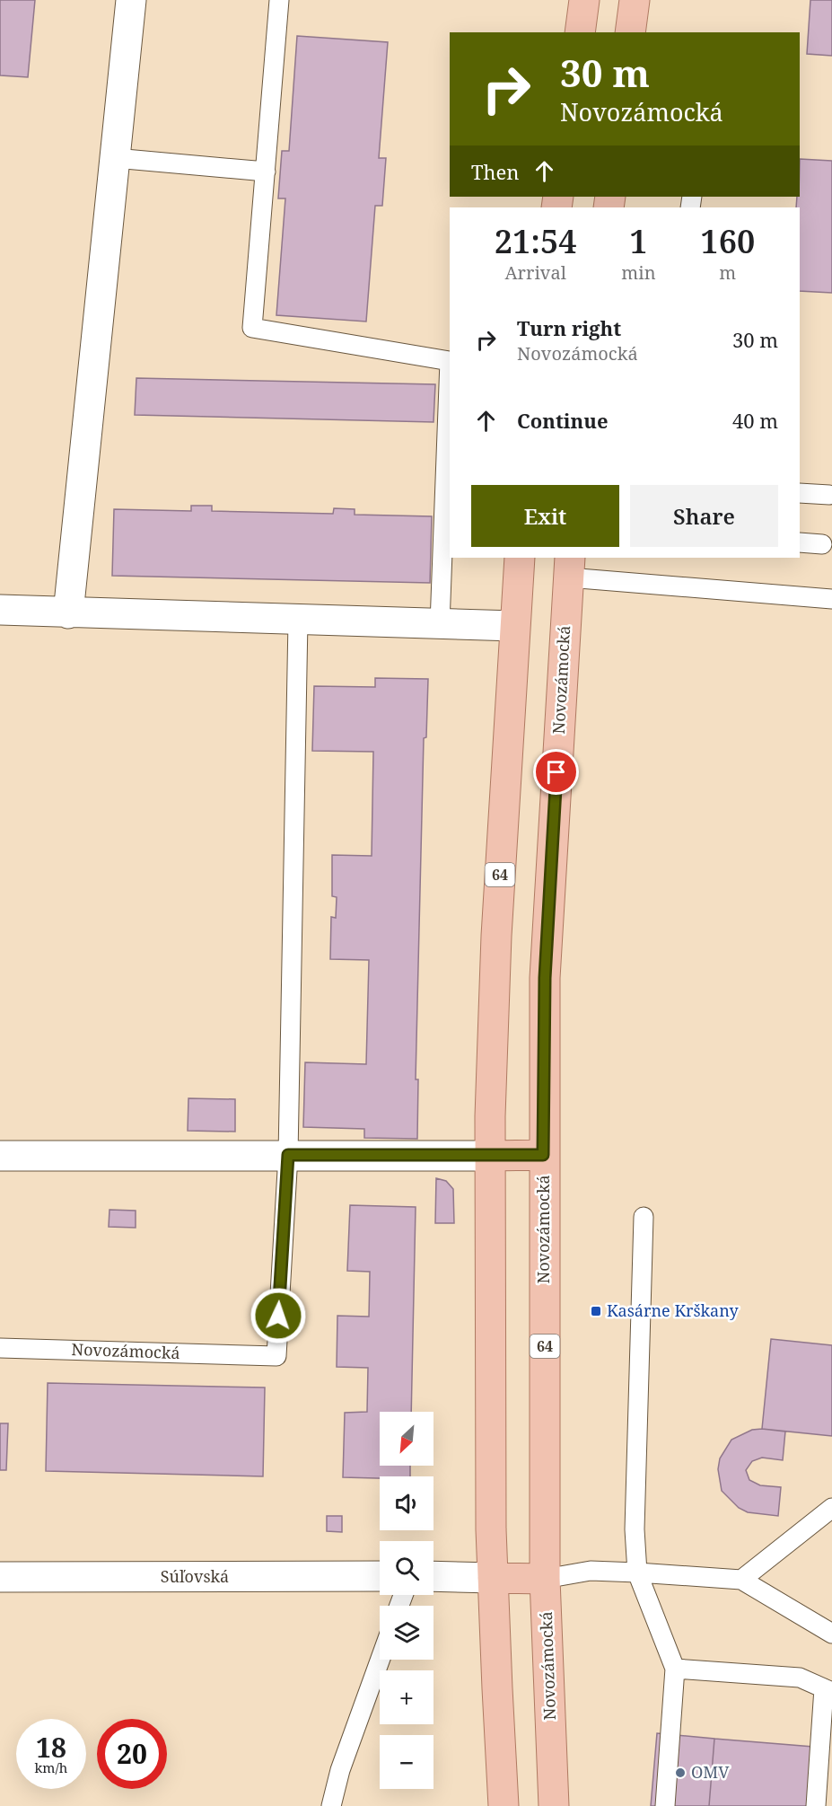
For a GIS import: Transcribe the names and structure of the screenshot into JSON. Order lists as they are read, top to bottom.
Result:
{
  "streets": {
    "main road": ["Novozámocká", "64"],
    "street": ["Súľovská"]
  },
  "places": {
    "transit": ["Kasárne Krškany"],
    "other": ["OMV"]
  },
  "north": "bottom left",
  "page": {
    "turn": ["30 m", "Novozámocká"],
    "then": "Then",
    "eta": [
      "21:54",
      "Arrival",
      "1",
      "min",
      "160",
      "m"
    ],
    "list": [
      {
        "name": "Turn right",
        "note": "Novozámocká",
        "value": "30 m"
      },
      {
        "name": "Continue",
        "value": "40 m"
      }
    ],
    "buttons": ["Exit", "Share"],
    "map_buttons": ["+", "−"],
    "speed": "18 km/h",
    "limit": "20"
  }
}
